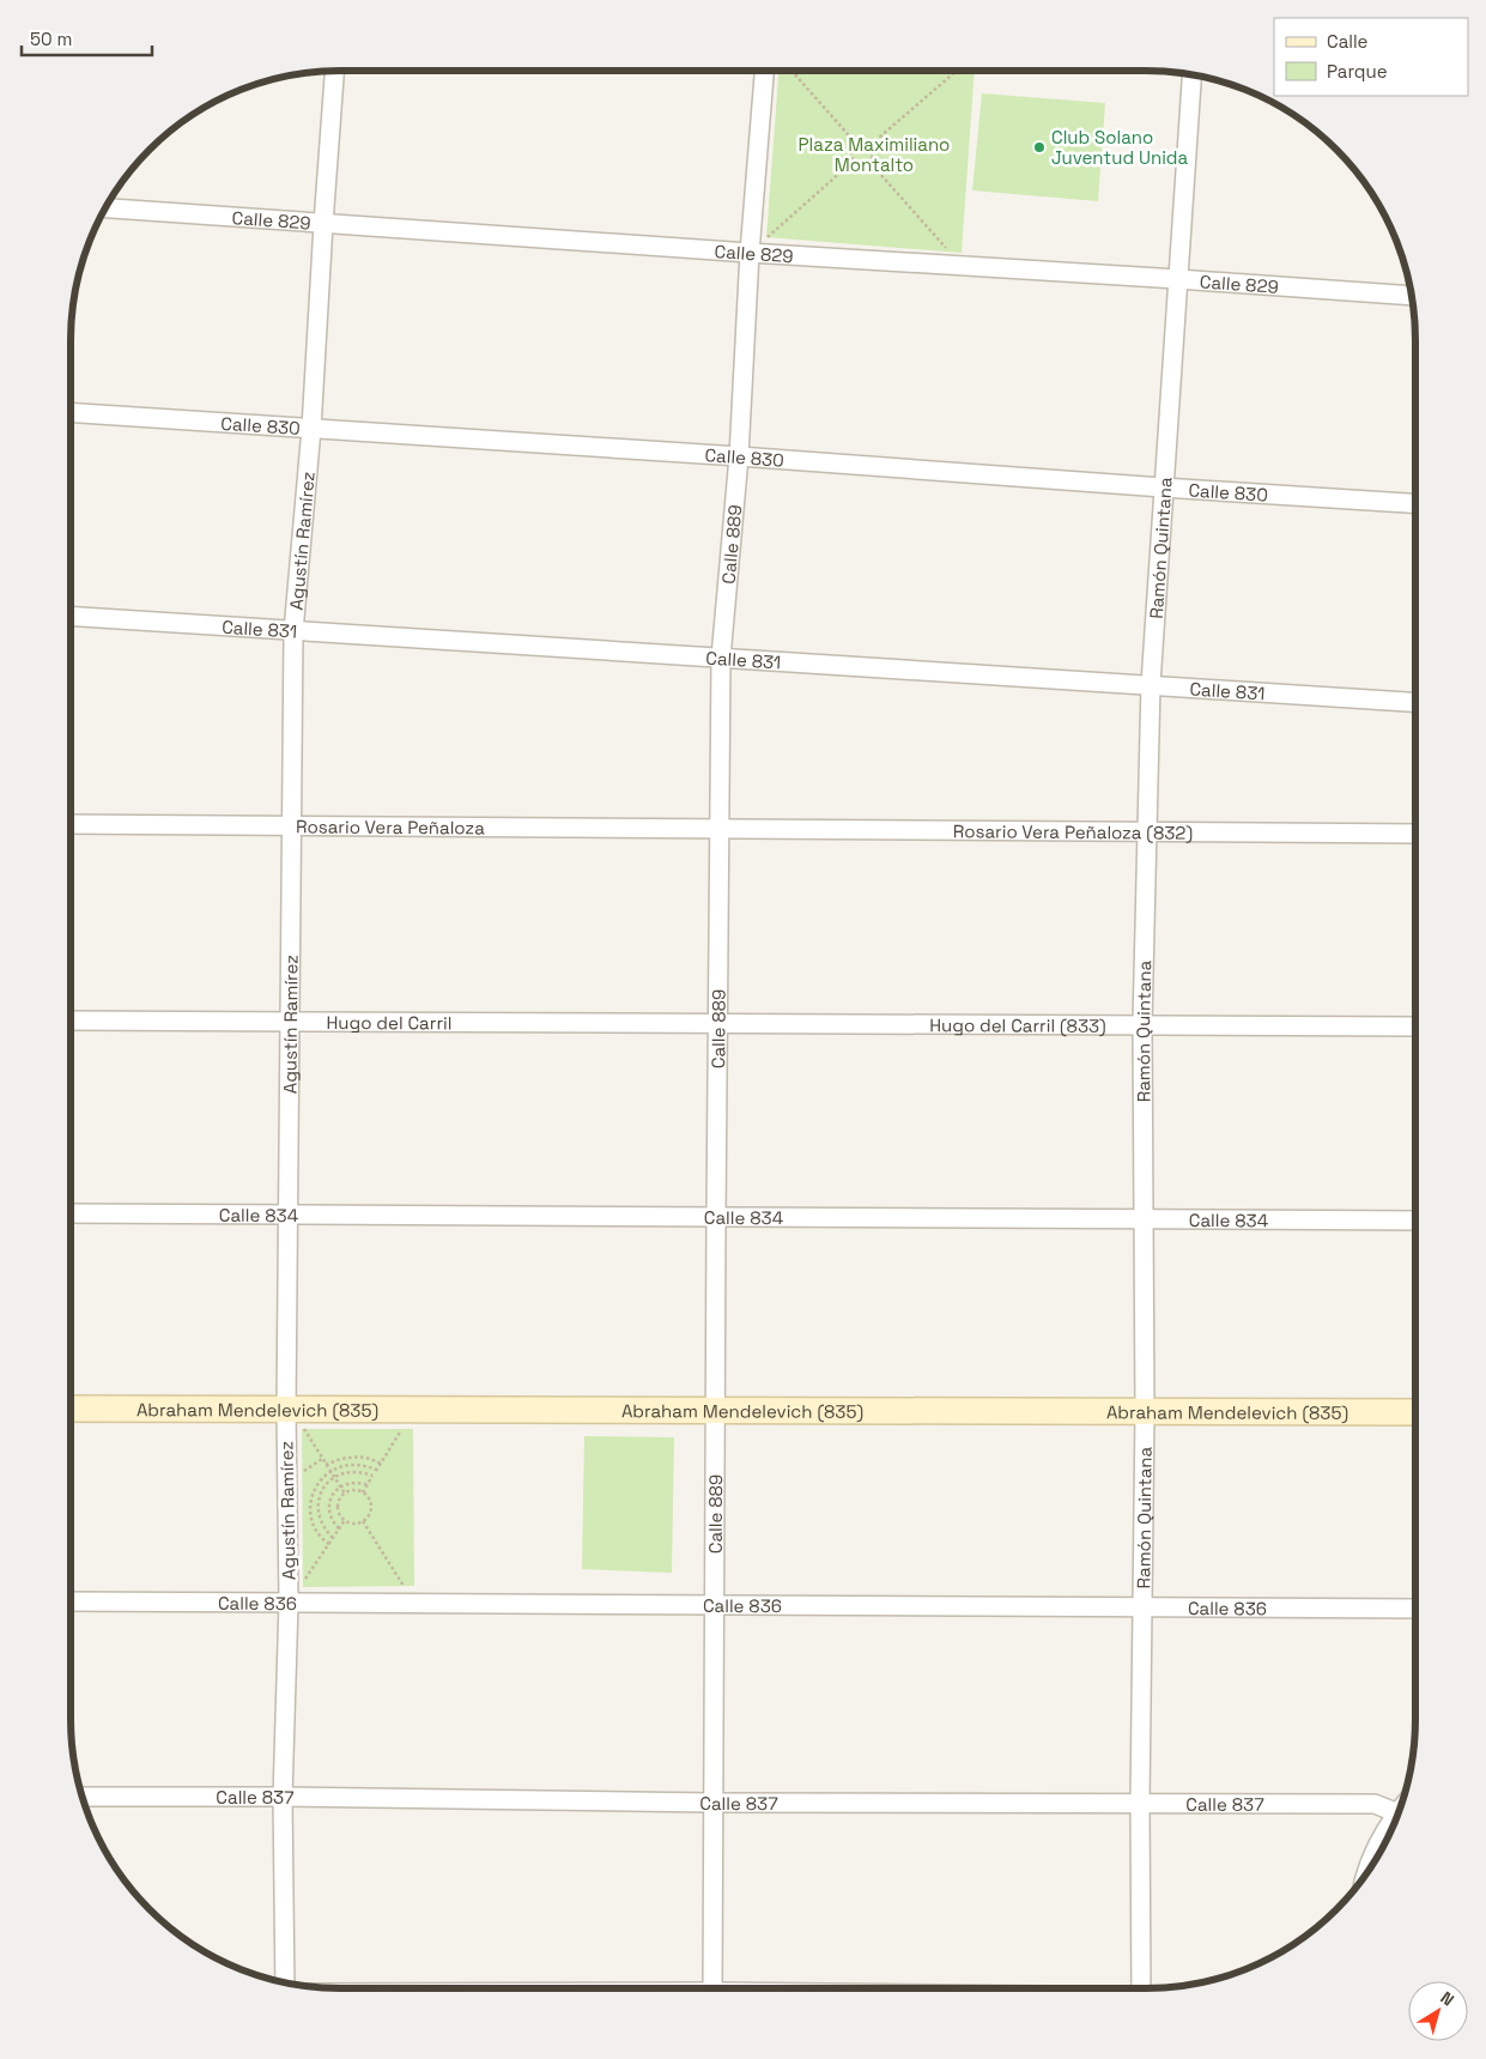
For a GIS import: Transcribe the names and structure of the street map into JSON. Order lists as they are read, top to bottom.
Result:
{
  "streets": {
    "street": [
      "Calle 829",
      "Calle 830",
      "Agustín Ramírez",
      "Calle 889",
      "Ramón Quintana",
      "Calle 831",
      "Rosario Vera Peñaloza",
      "Rosario Vera Peñaloza (832)",
      "Hugo del Carril",
      "Hugo del Carril (833)",
      "Calle 834",
      "Abraham Mendelevich (835)",
      "Calle 836",
      "Calle 837"
    ]
  },
  "crossings": [
    ["Calle 829", "Agustín Ramírez"],
    ["Calle 829", "Calle 889"],
    ["Calle 829", "Ramón Quintana"],
    ["Calle 830", "Agustín Ramírez"],
    ["Calle 830", "Calle 889"],
    ["Calle 830", "Ramón Quintana"],
    ["Agustín Ramírez", "Calle 831"],
    ["Agustín Ramírez", "Rosario Vera Peñaloza"],
    ["Agustín Ramírez", "Hugo del Carril"],
    ["Agustín Ramírez", "Calle 834"],
    ["Agustín Ramírez", "Abraham Mendelevich (835)"],
    ["Agustín Ramírez", "Calle 836"],
    ["Agustín Ramírez", "Calle 837"],
    ["Calle 889", "Calle 831"],
    ["Calle 889", "Rosario Vera Peñaloza"],
    ["Calle 889", "Rosario Vera Peñaloza (832)"],
    ["Calle 889", "Hugo del Carril"],
    ["Calle 889", "Hugo del Carril (833)"],
    ["Calle 889", "Calle 834"],
    ["Calle 889", "Abraham Mendelevich (835)"],
    ["Calle 889", "Calle 836"],
    ["Calle 889", "Calle 837"],
    ["Ramón Quintana", "Calle 831"],
    ["Ramón Quintana", "Rosario Vera Peñaloza (832)"],
    ["Ramón Quintana", "Hugo del Carril (833)"],
    ["Ramón Quintana", "Calle 834"],
    ["Ramón Quintana", "Abraham Mendelevich (835)"],
    ["Ramón Quintana", "Calle 836"],
    ["Ramón Quintana", "Calle 837"],
    ["Rosario Vera Peñaloza", "Rosario Vera Peñaloza (832)"],
    ["Hugo del Carril", "Hugo del Carril (833)"]
  ],
  "parks": ["Plaza Maximiliano Montalto"],
  "places": ["Club Solano Juventud Unida"],
  "legend": ["Calle", "Parque"],
  "scale_bar": "50 m",
  "north": "top right"
}
